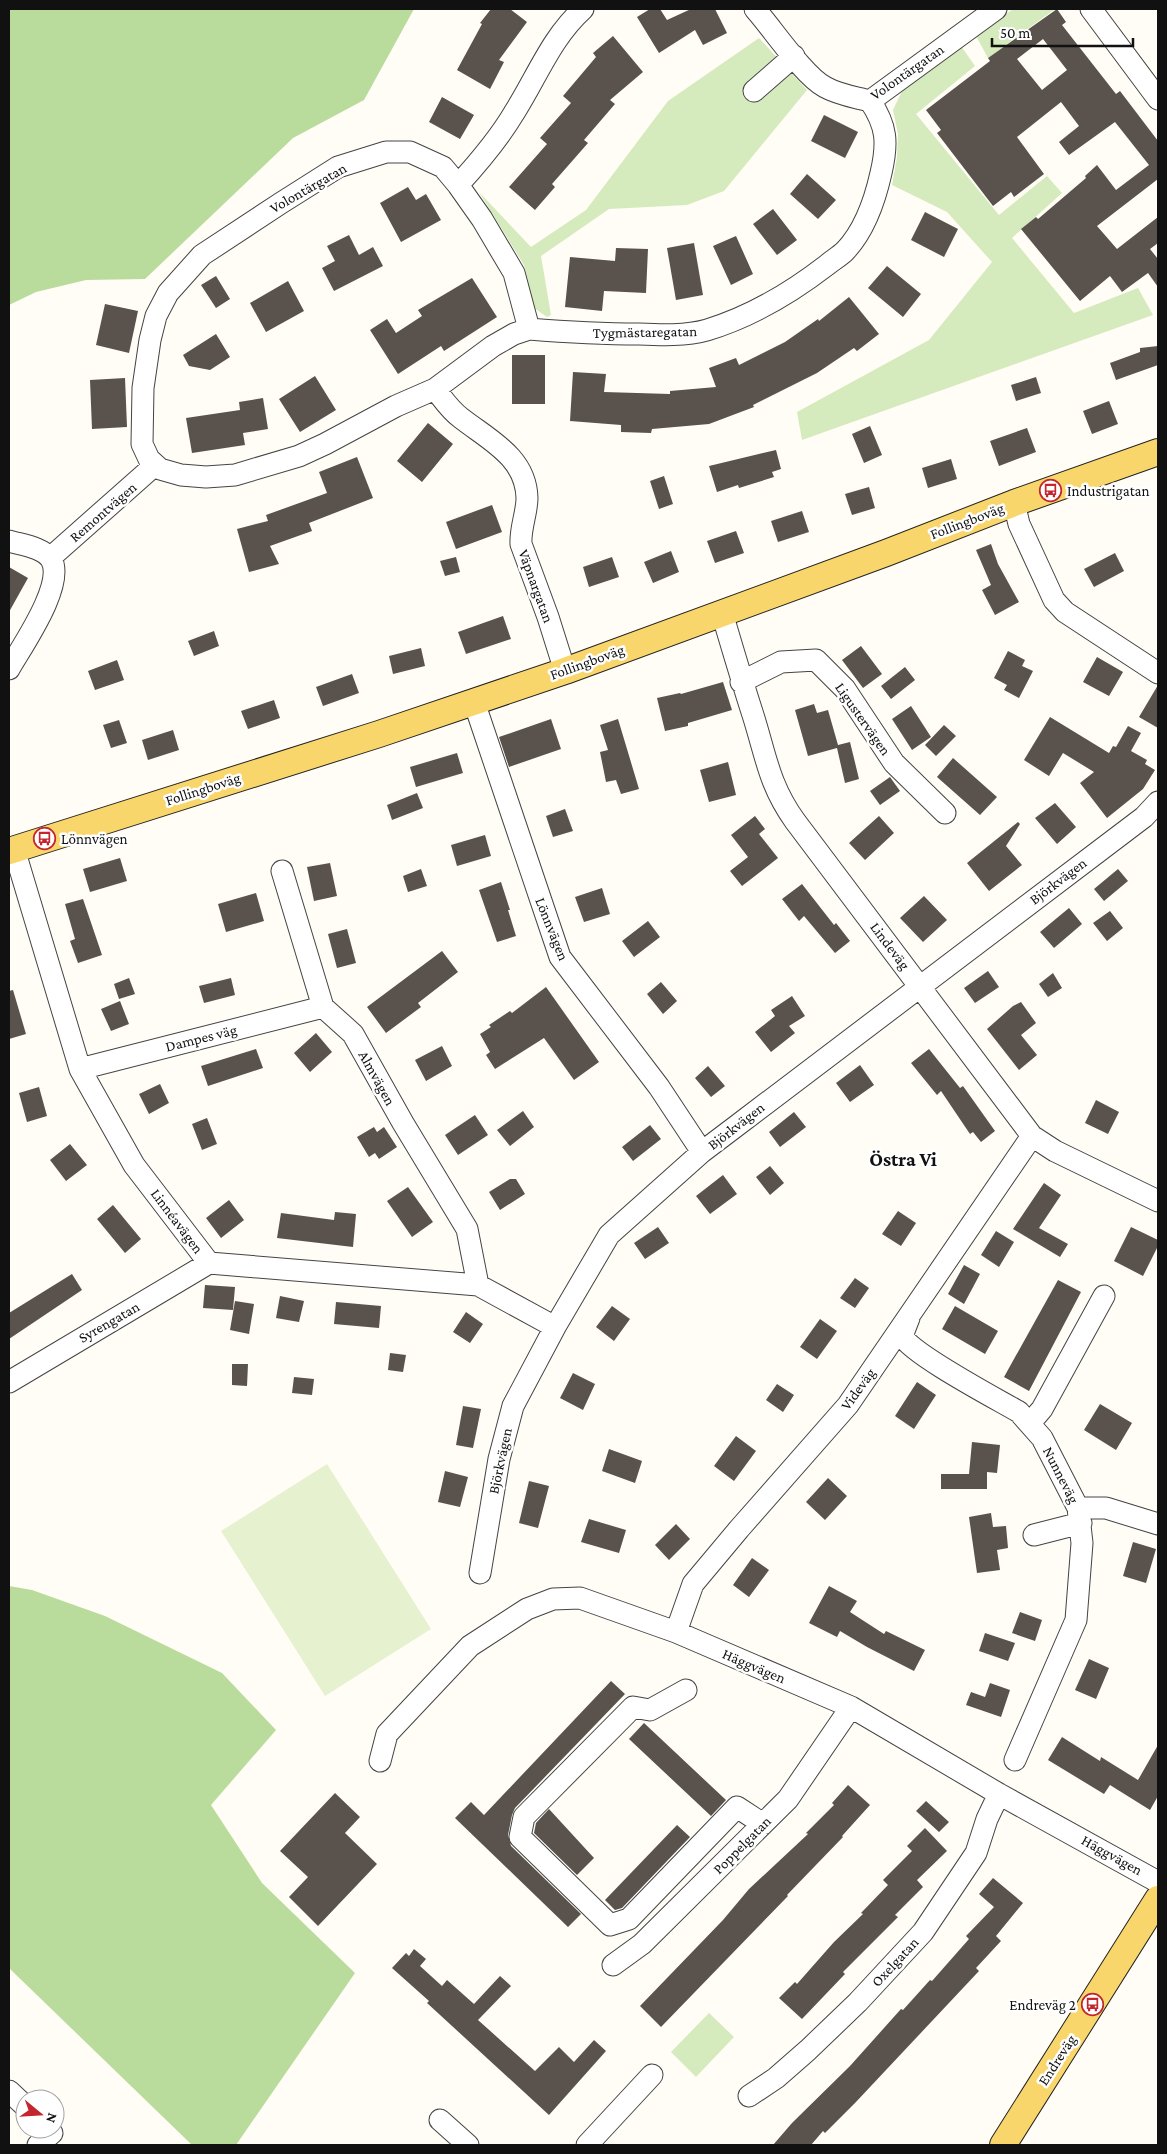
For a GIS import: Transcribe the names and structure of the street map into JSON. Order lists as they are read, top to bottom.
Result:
{
  "streets": {
    "main road": ["Follingboväg", "Endreväg"],
    "street": [
      "Volontärgatan",
      "Tygmästaregatan",
      "Remontvägen",
      "Väpnargatan",
      "Ligustervägen",
      "Björkvägen",
      "Lönnvägen",
      "Lindeväg",
      "Dampes väg",
      "Almvägen",
      "Linnéavägen",
      "Syrengatan",
      "Videväg",
      "Nunneväg",
      "Häggvägen",
      "Poppelgatan",
      "Oxelgatan"
    ]
  },
  "crossings": [
    ["Volontärgatan", "Tygmästaregatan"],
    ["Volontärgatan", "Remontvägen"],
    ["Tygmästaregatan", "Remontvägen"],
    ["Tygmästaregatan", "Väpnargatan"],
    ["Follingboväg", "Väpnargatan"],
    ["Follingboväg", "Lönnvägen"],
    ["Follingboväg", "Lindeväg"],
    ["Follingboväg", "Linnéavägen"],
    ["Ligustervägen", "Lindeväg"],
    ["Björkvägen", "Lönnvägen"],
    ["Björkvägen", "Lindeväg"],
    ["Björkvägen", "Linnéavägen"],
    ["Lindeväg", "Videväg"],
    ["Dampes väg", "Almvägen"],
    ["Dampes väg", "Linnéavägen"],
    ["Almvägen", "Linnéavägen"],
    ["Linnéavägen", "Syrengatan"],
    ["Videväg", "Nunneväg"],
    ["Videväg", "Häggvägen"],
    ["Häggvägen", "Poppelgatan"],
    ["Häggvägen", "Oxelgatan"]
  ],
  "districts": ["Östra Vi"],
  "places": {
    "bus stop": ["Industrigatan", "Lönnvägen", "Endreväg 2"]
  },
  "scale_bar": "50 m",
  "north": "right"
}
